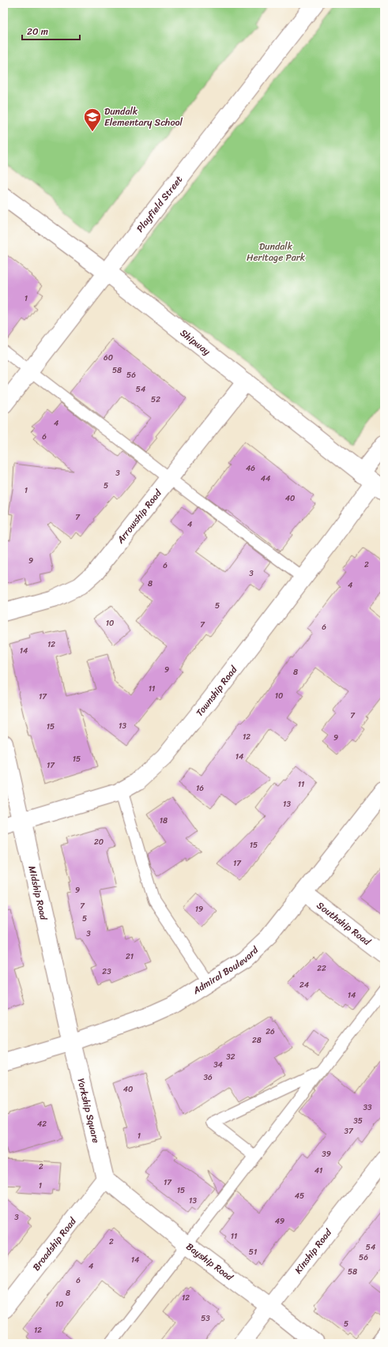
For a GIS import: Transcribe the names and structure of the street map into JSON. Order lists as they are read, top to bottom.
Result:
{
  "streets": {
    "street": [
      "Playfield Street",
      "Shipway",
      "Arrowship Road",
      "Township Road",
      "Midship Road",
      "Southship Road",
      "Admiral Boulevard",
      "Yorkship Square",
      "Broadship Road",
      "Kinship Road",
      "Bayship Road"
    ]
  },
  "crossings": [
    ["Playfield Street", "Shipway"],
    ["Shipway", "Arrowship Road"],
    ["Shipway", "Township Road"],
    ["Township Road", "Midship Road"],
    ["Midship Road", "Admiral Boulevard"],
    ["Midship Road", "Yorkship Square"],
    ["Southship Road", "Admiral Boulevard"],
    ["Admiral Boulevard", "Yorkship Square"],
    ["Yorkship Square", "Broadship Road"],
    ["Yorkship Square", "Bayship Road"],
    ["Broadship Road", "Bayship Road"],
    ["Kinship Road", "Bayship Road"]
  ],
  "parks": ["Dundalk Heritage Park"],
  "places": {
    "school or university": ["Dundalk Elementary School"]
  },
  "house_numbers": [
    "1",
    "60",
    "58",
    "56",
    "54",
    "52",
    "4",
    "6",
    "46",
    "3",
    "44",
    "5",
    "1",
    "40",
    "7",
    "4",
    "9",
    "2",
    "6",
    "3",
    "8",
    "4",
    "5",
    "10",
    "7",
    "6",
    "12",
    "14",
    "9",
    "8",
    "11",
    "10",
    "17",
    "7",
    "13",
    "15",
    "12",
    "9",
    "14",
    "15",
    "17",
    "11",
    "16",
    "13",
    "18",
    "20",
    "15",
    "17",
    "9",
    "7",
    "19",
    "5",
    "3",
    "21",
    "22",
    "23",
    "24",
    "14",
    "26",
    "28",
    "32",
    "34",
    "36",
    "40",
    "33",
    "35",
    "42",
    "37",
    "1",
    "39",
    "2",
    "41",
    "17",
    "1",
    "15",
    "45",
    "13",
    "3",
    "49",
    "11",
    "2",
    "54",
    "51",
    "56",
    "14",
    "4",
    "58",
    "6",
    "8",
    "12",
    "10",
    "53",
    "5",
    "12"
  ],
  "scale_bar": "20 m"
}
